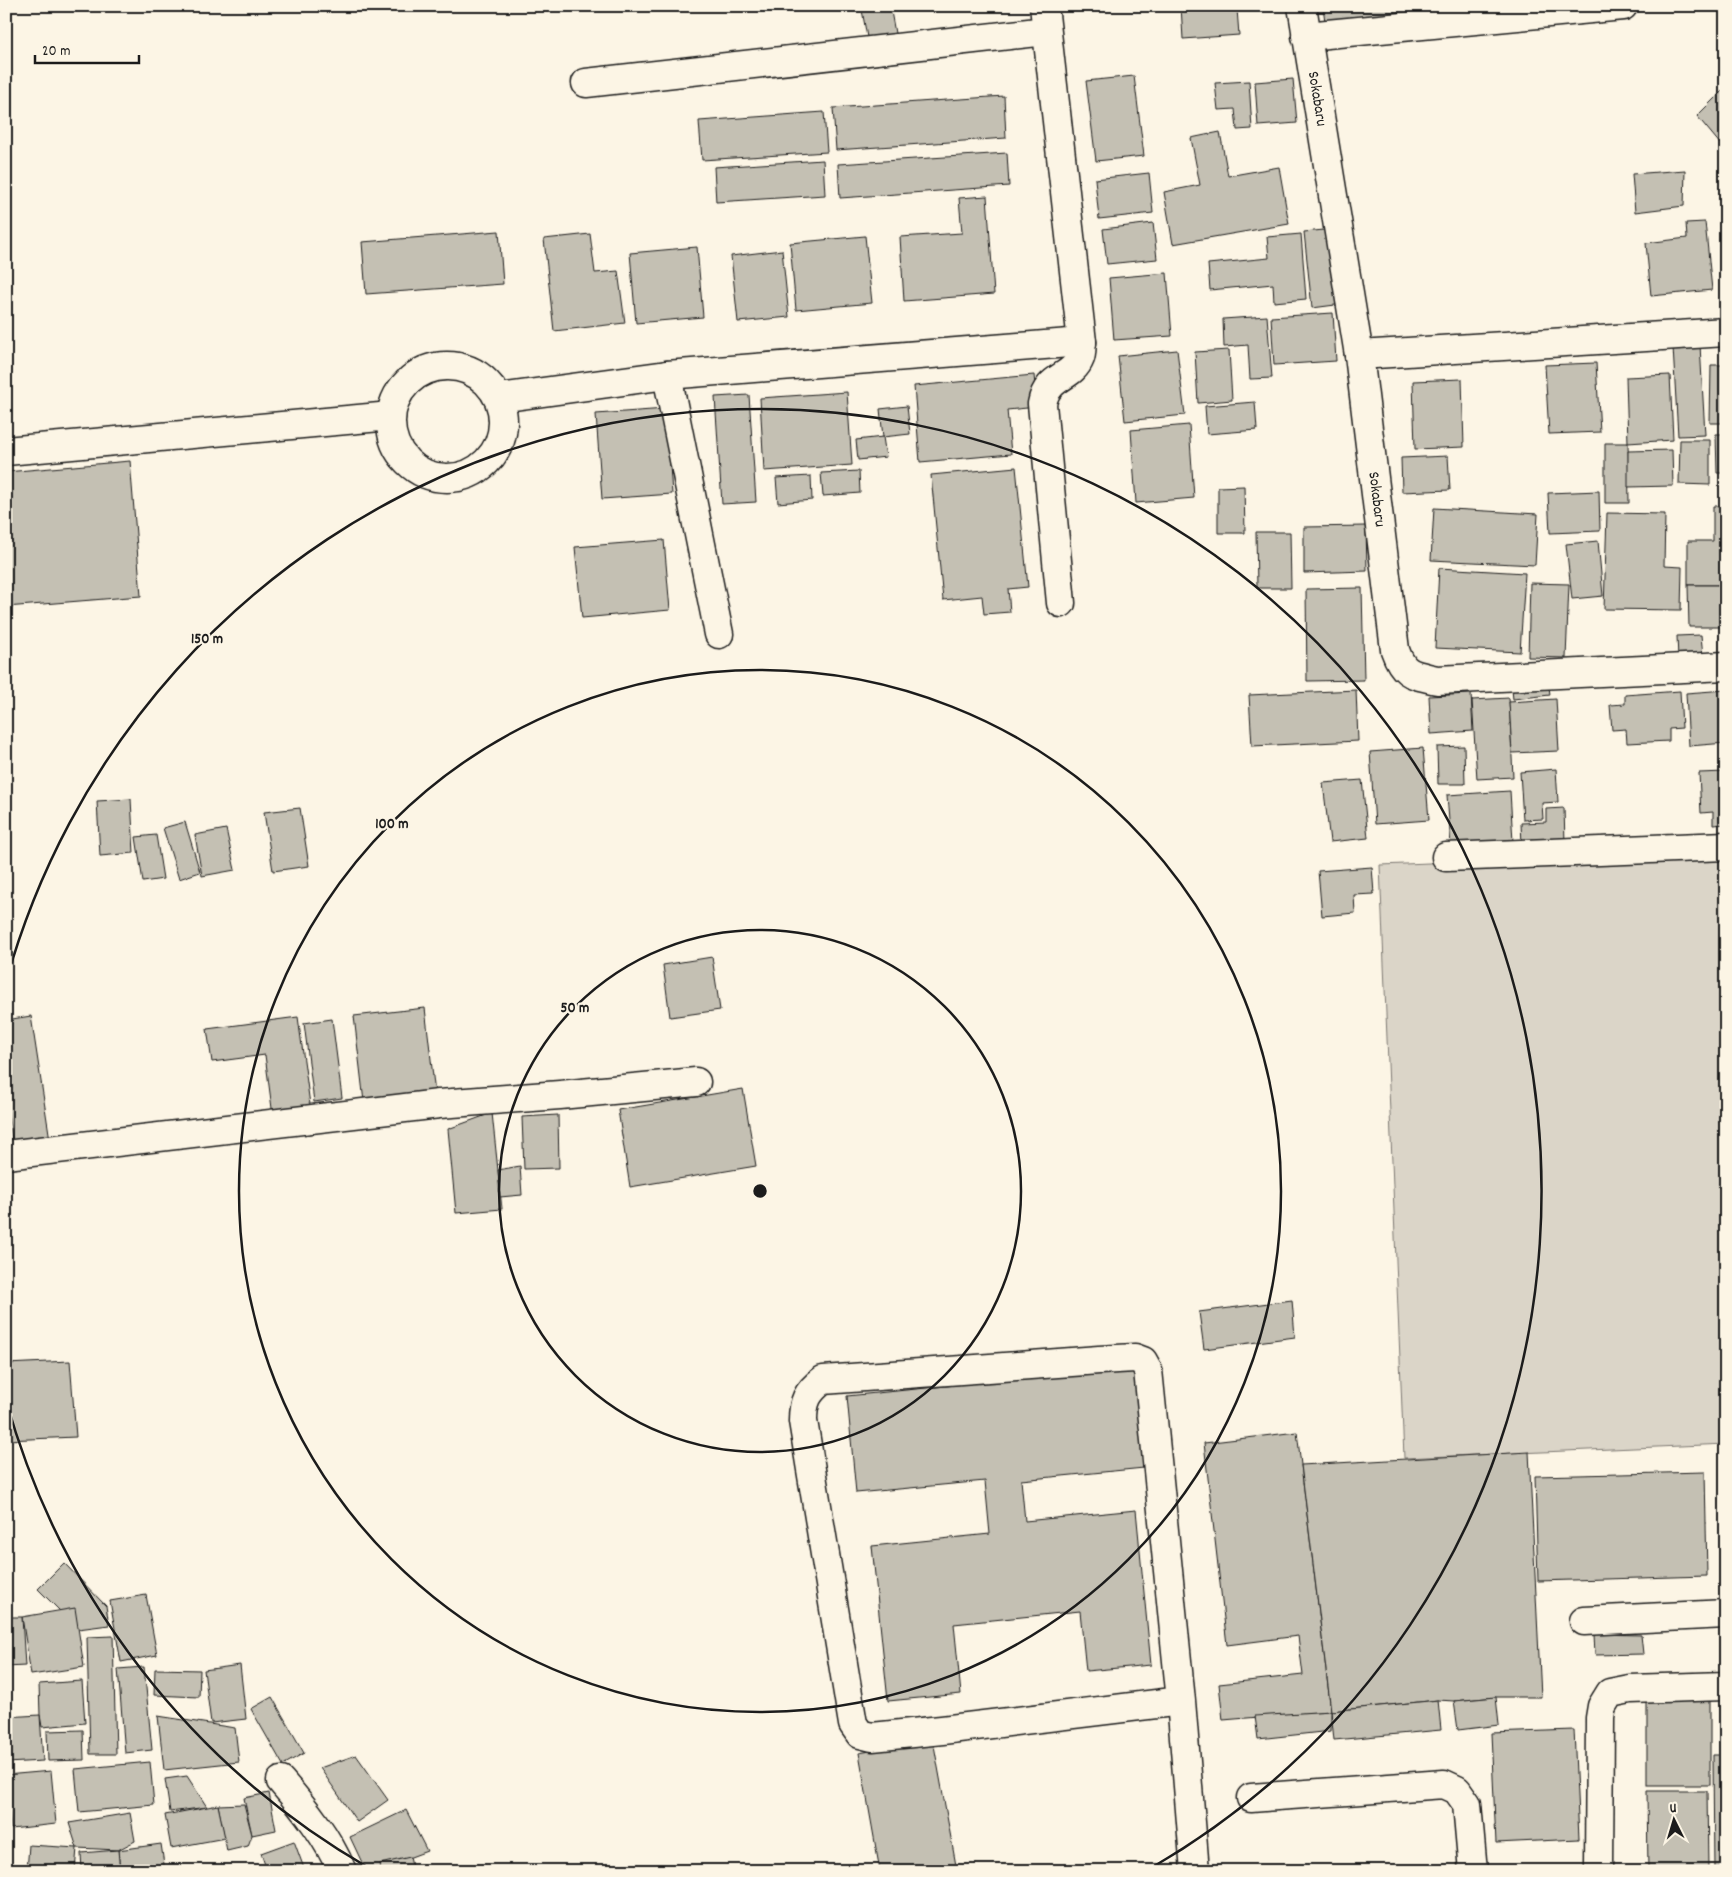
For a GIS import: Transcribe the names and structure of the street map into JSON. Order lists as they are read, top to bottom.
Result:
{
  "streets": {
    "street": ["Sokabaru"]
  },
  "scale_bar": "20 m",
  "north": "top",
  "rings": ["150 m", "100 m", "50 m"]
}
